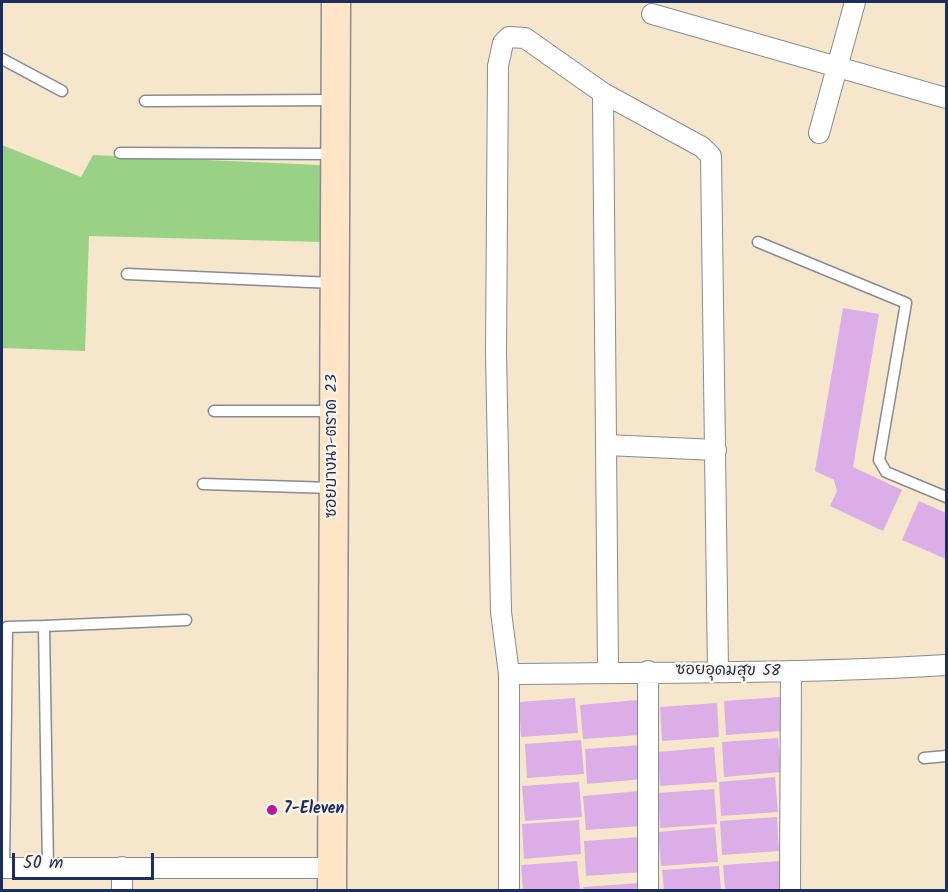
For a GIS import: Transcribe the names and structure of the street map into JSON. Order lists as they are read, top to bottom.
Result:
{
  "streets": {
    "street": ["ซอยบางนา-ตราด 23", "ซอยอุดมสุข 58"]
  },
  "places": ["7-Eleven"],
  "scale_bar": "50 m"
}
